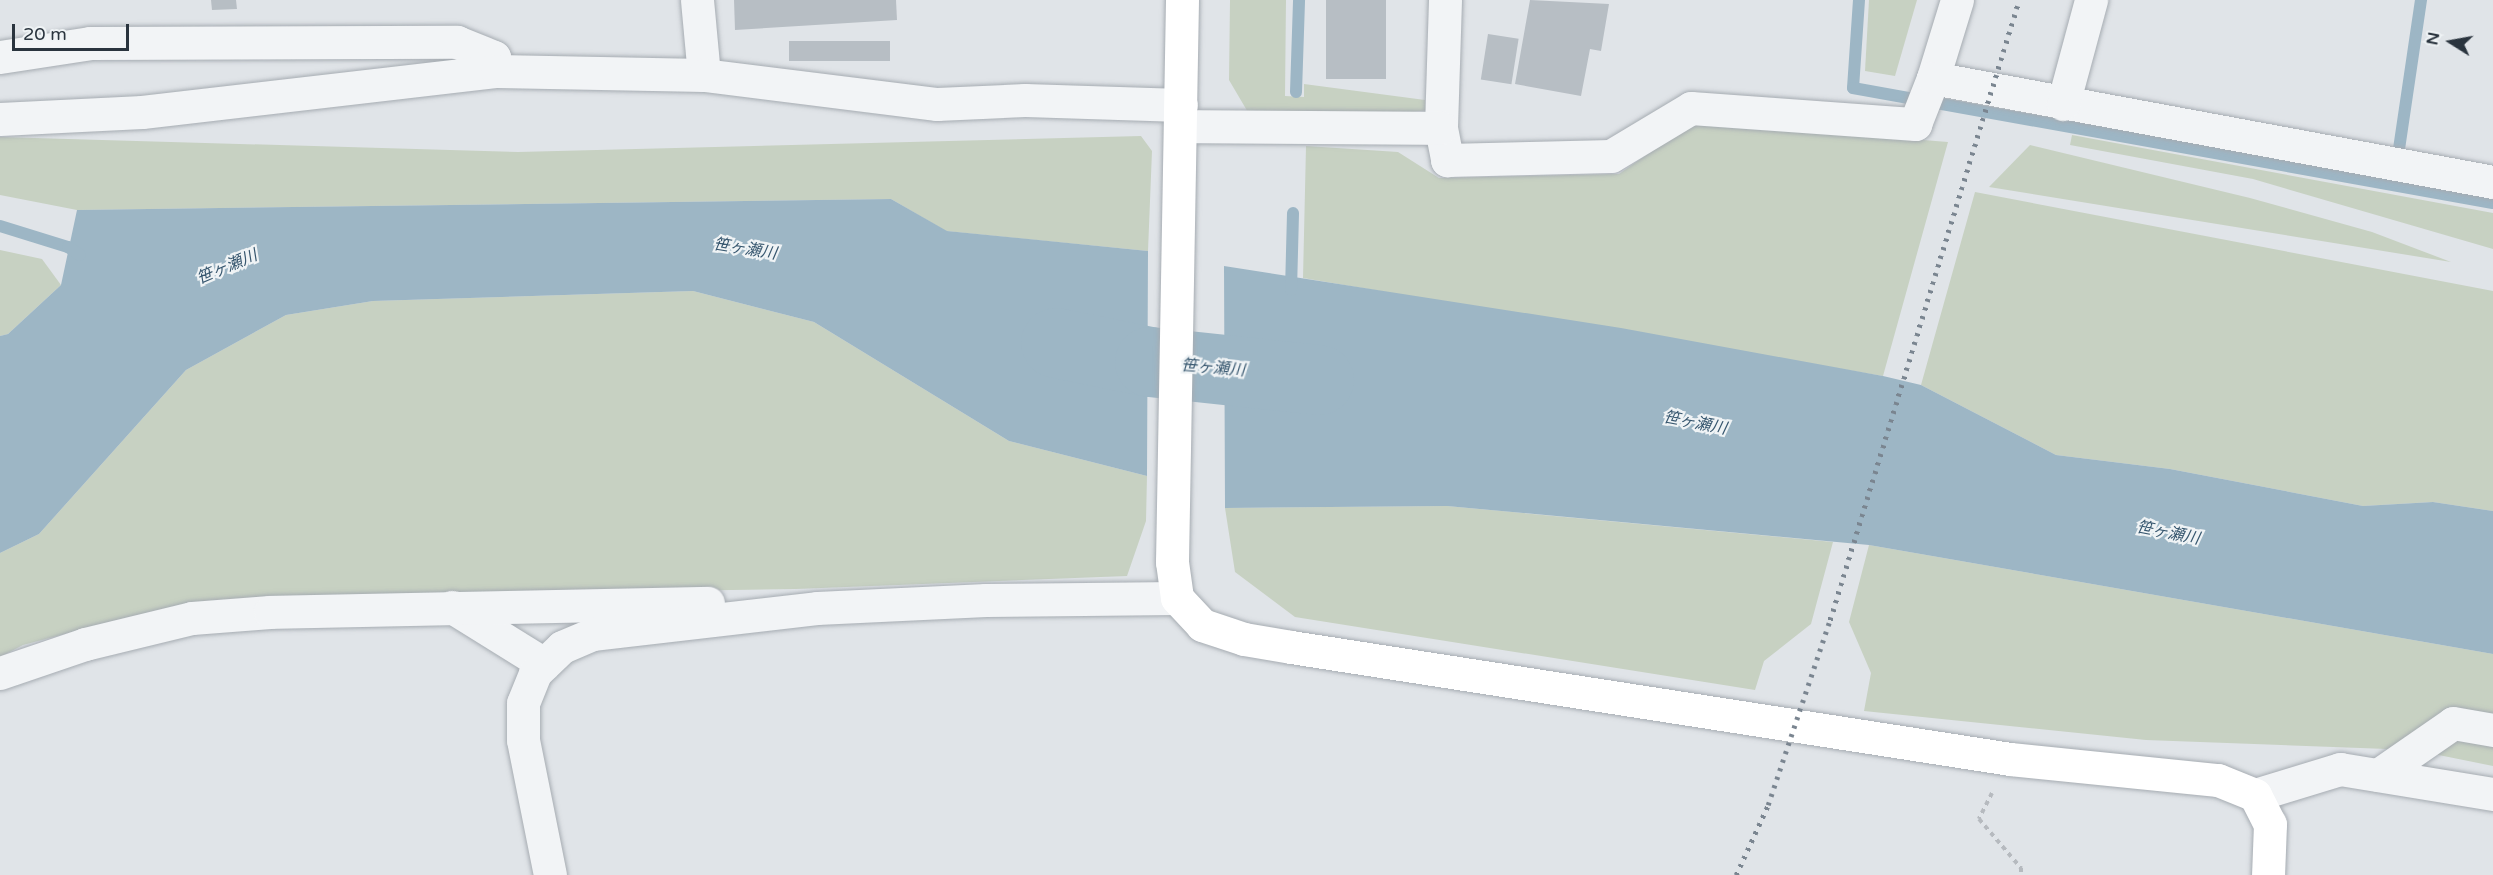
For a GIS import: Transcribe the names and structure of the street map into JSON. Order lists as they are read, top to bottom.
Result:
{
  "water": ["笹ヶ瀬川"],
  "scale_bar": "20 m",
  "north": "left"
}
